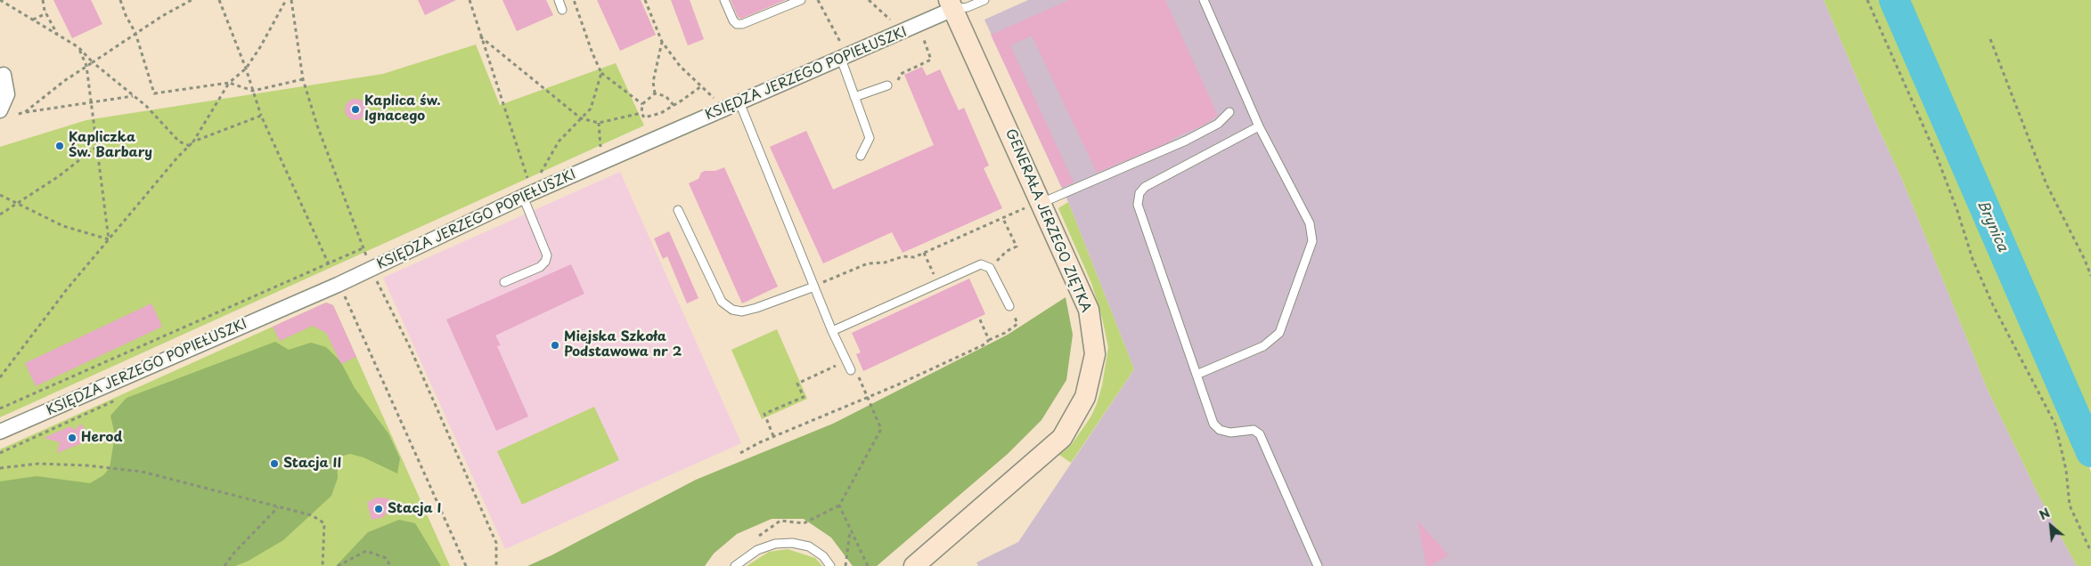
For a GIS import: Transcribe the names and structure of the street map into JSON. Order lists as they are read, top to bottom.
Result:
{
  "streets": {
    "street": ["KSIĘDZA JERZEGO POPIEŁUSZKI", "GENERAŁA JERZEGO ZIĘTKA"]
  },
  "crossings": [
    ["KSIĘDZA JERZEGO POPIEŁUSZKI", "GENERAŁA JERZEGO ZIĘTKA"]
  ],
  "water": ["Brynica"],
  "places": [
    "Kaplica św. Ignacego",
    "Kapliczka Św. Barbary",
    "Miejska Szkoła Podstawowa nr 2",
    "Herod",
    "Stacja II",
    "Stacja I"
  ],
  "north": "top left"
}
